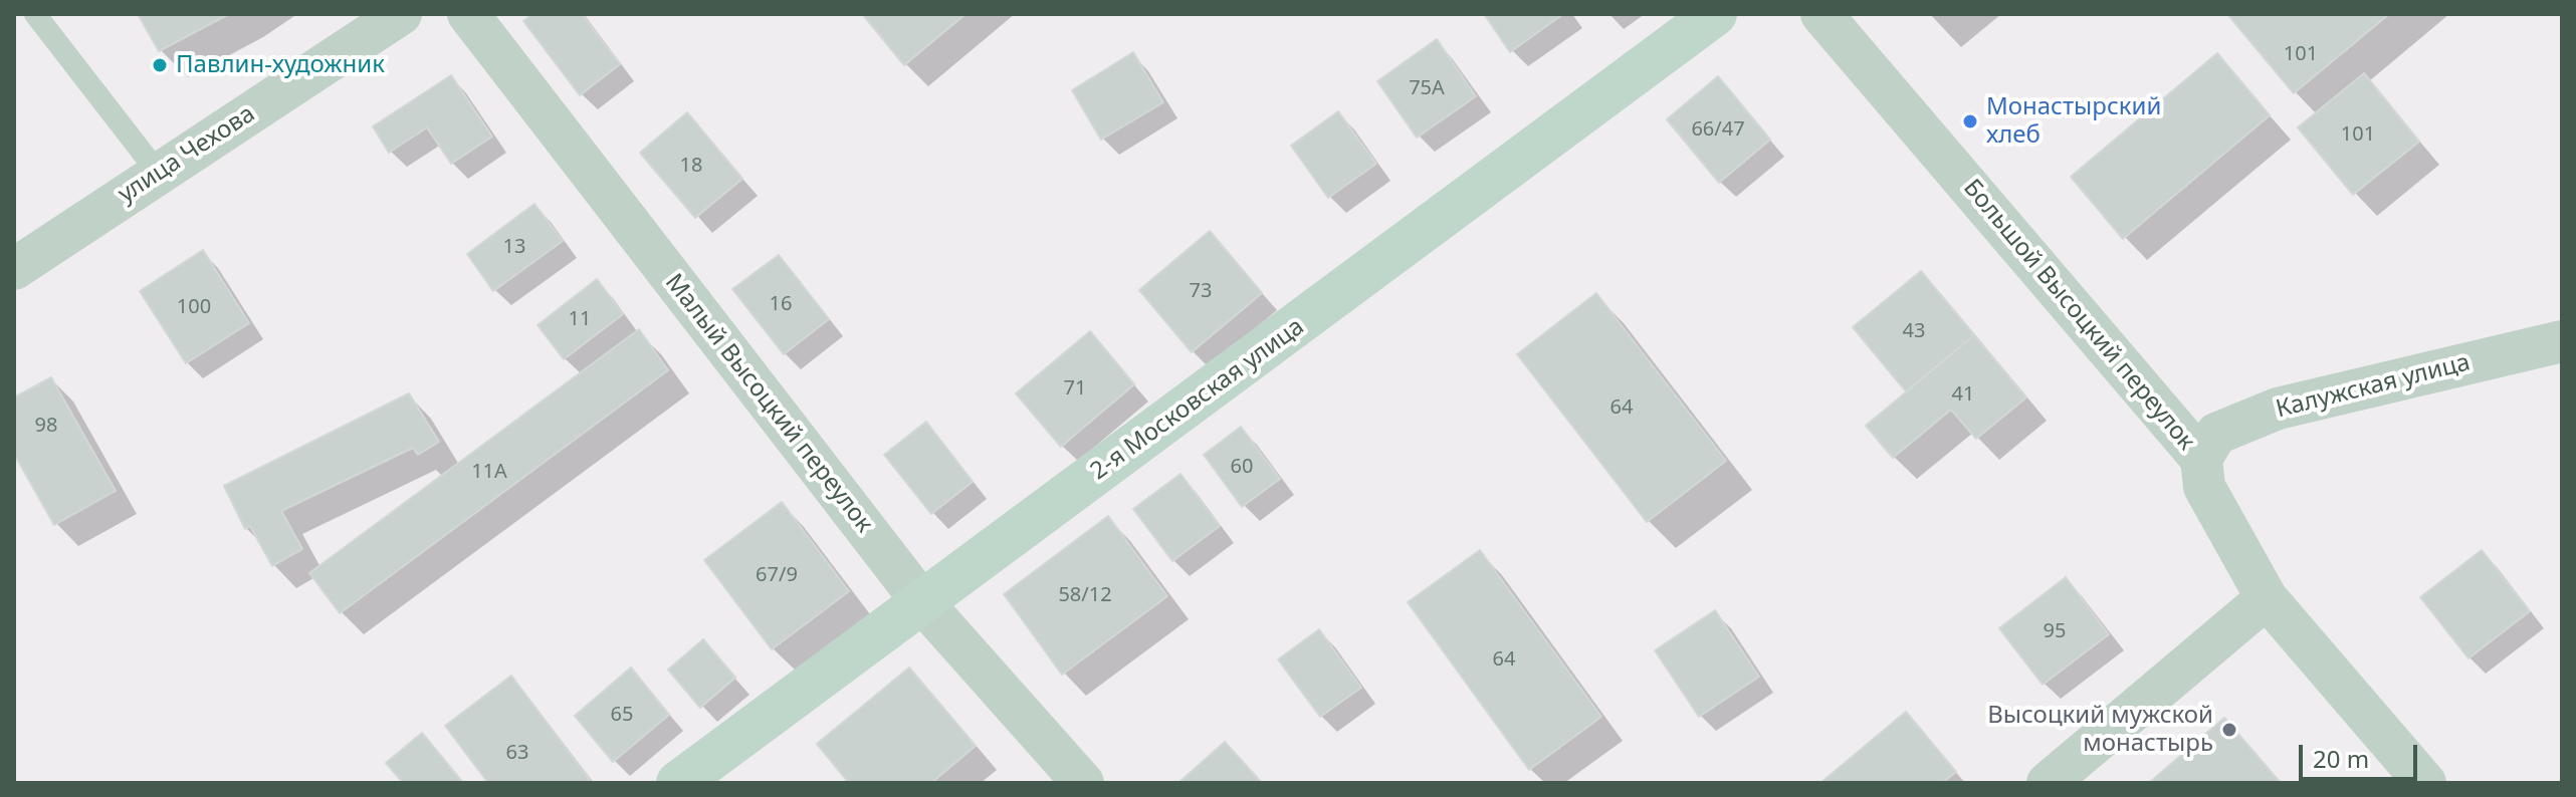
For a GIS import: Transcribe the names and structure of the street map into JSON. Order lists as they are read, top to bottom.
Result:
{
  "streets": {
    "street": [
      "улица Чехова",
      "Большой Высоцкий переулок",
      "Калужская улица",
      "2-я Московская улица",
      "Малый Высоцкий переулок"
    ]
  },
  "crossings": [
    ["Большой Высоцкий переулок", "Калужская улица"],
    ["2-я Московская улица", "Малый Высоцкий переулок"]
  ],
  "places": ["Павлин-художник", "Монастырский хлеб", "Высоцкий мужской монастырь"],
  "house_numbers": [
    "101",
    "75А",
    "66/47",
    "101",
    "18",
    "13",
    "73",
    "16",
    "100",
    "11",
    "43",
    "71",
    "41",
    "64",
    "98",
    "60",
    "11А",
    "67/9",
    "58/12",
    "95",
    "64",
    "65",
    "63"
  ],
  "scale_bar": "20 m"
}
